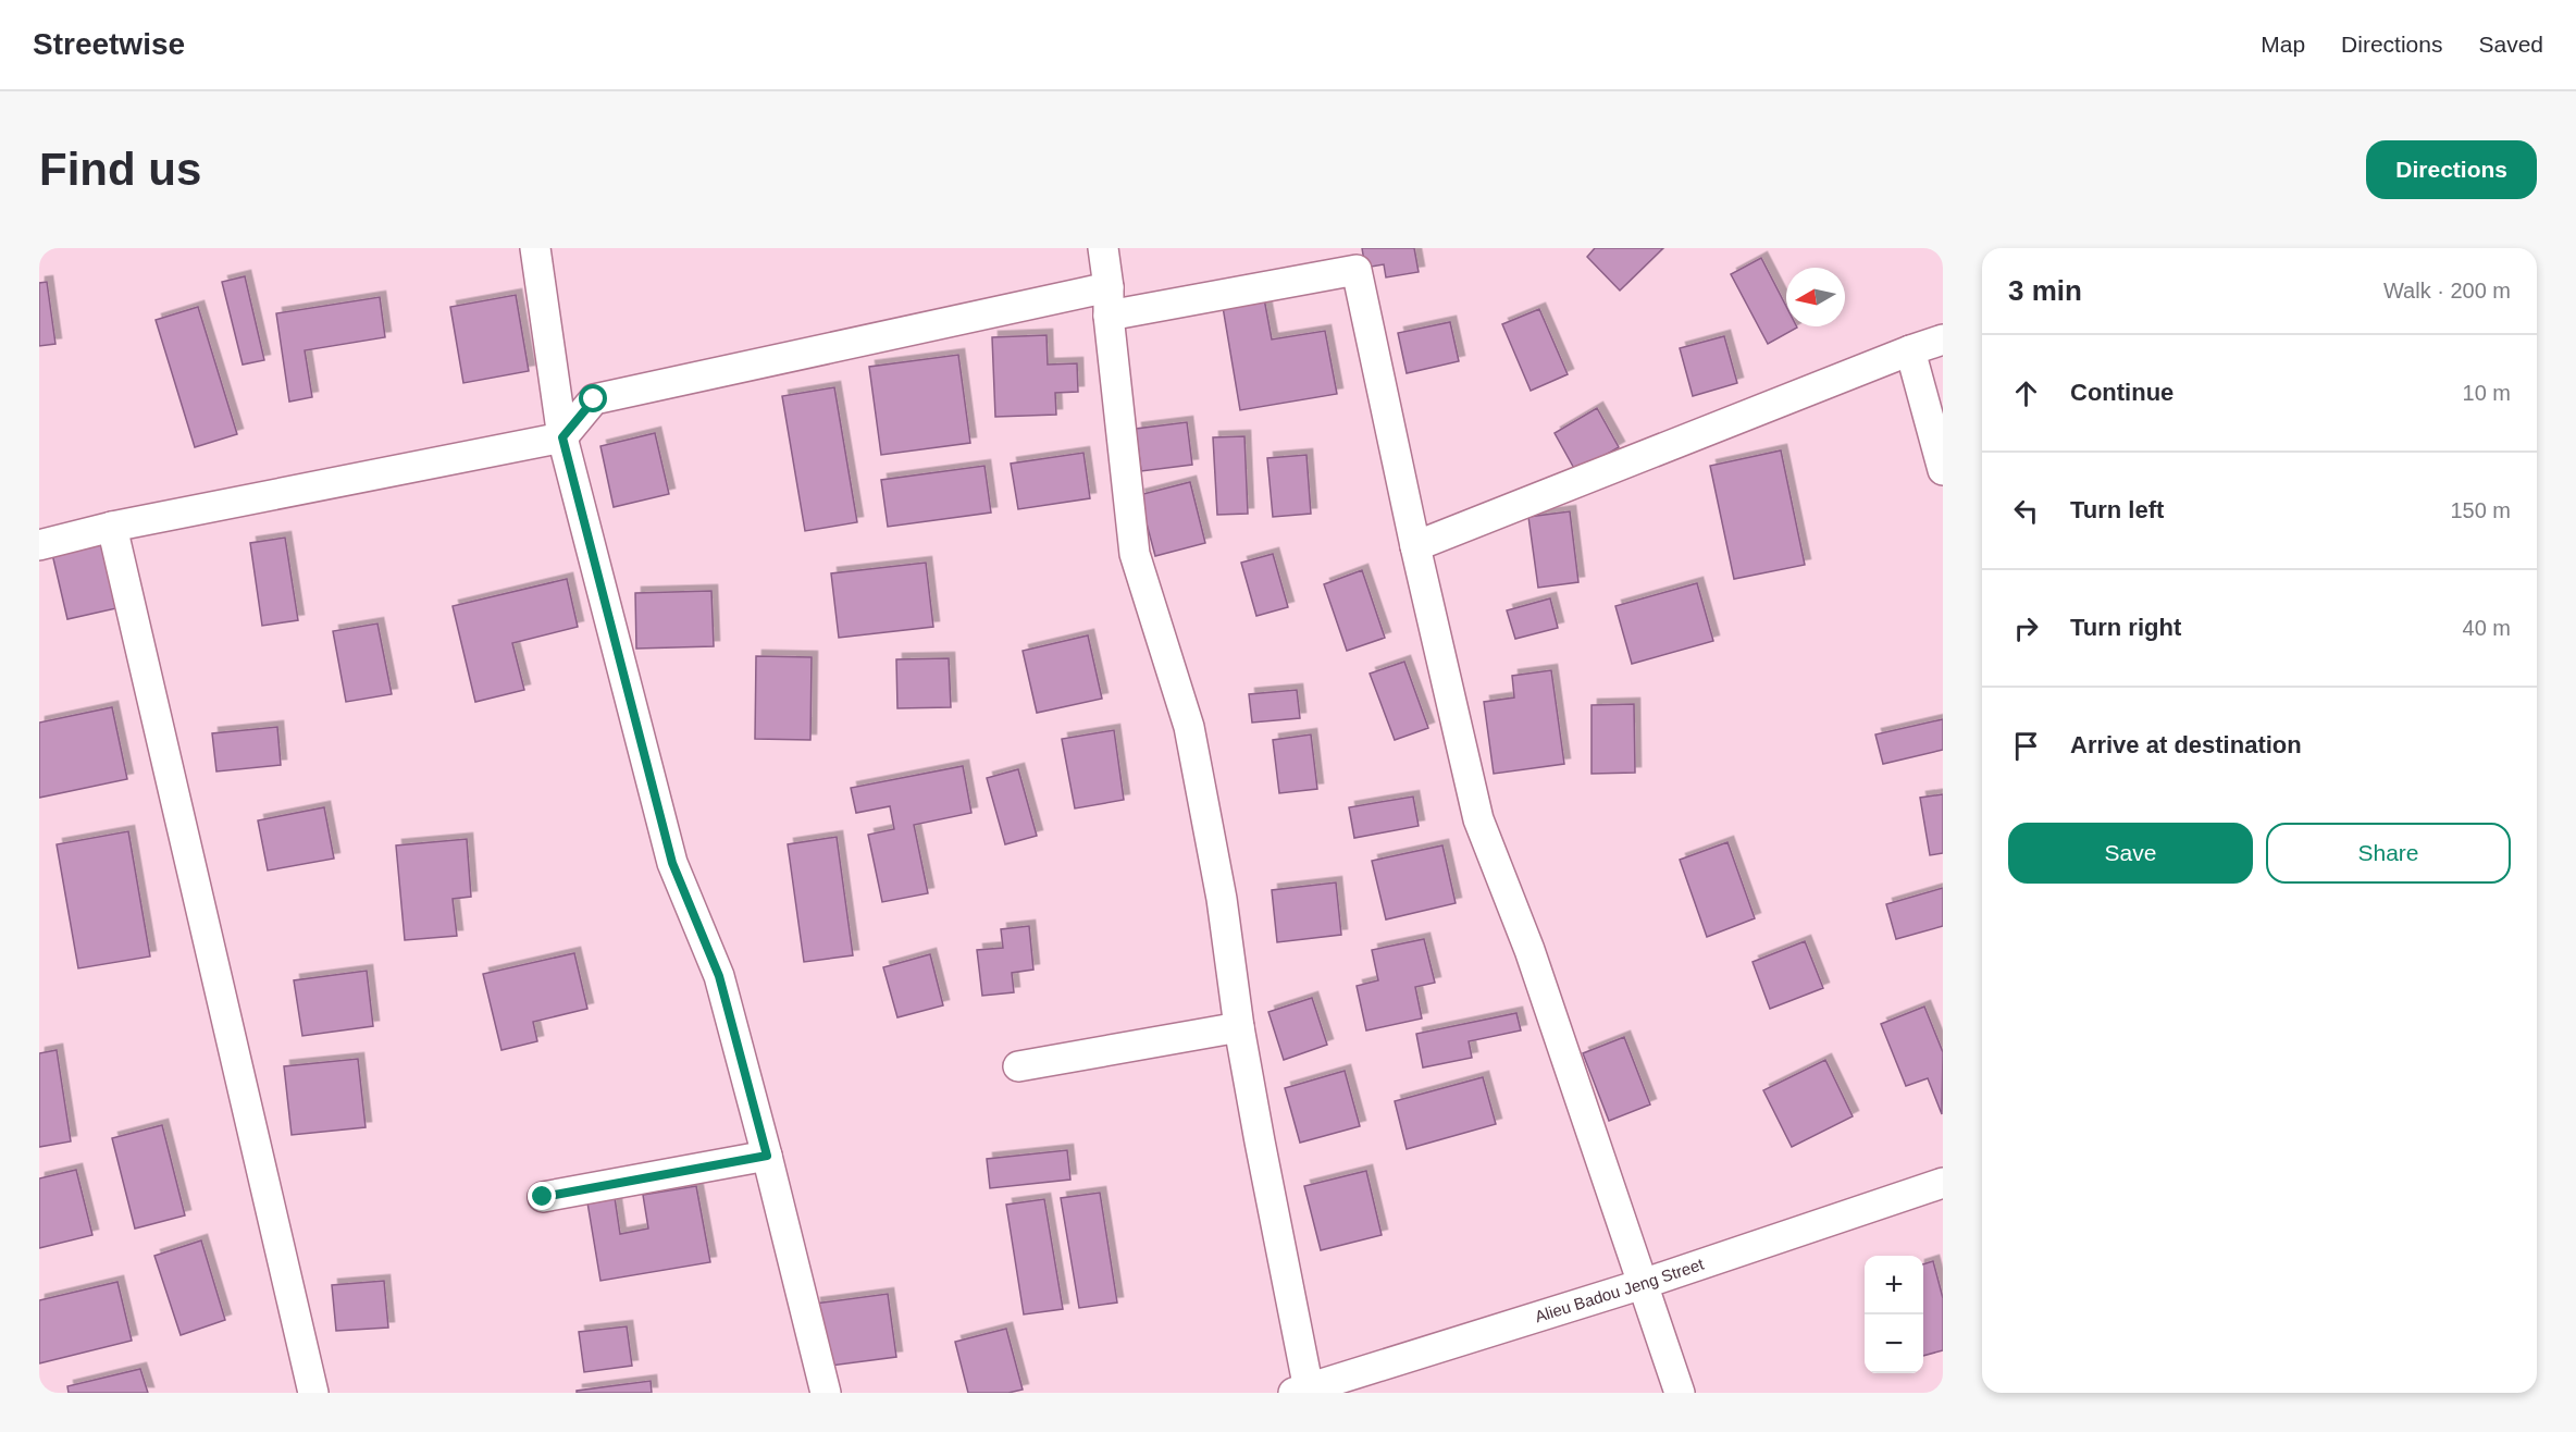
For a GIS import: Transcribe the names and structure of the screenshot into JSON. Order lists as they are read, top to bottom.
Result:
{
  "streets": {
    "street": ["Alieu Badou Jeng Street"]
  },
  "north": "left",
  "page": {
    "header": "Streetwise",
    "nav": ["Map", "Directions", "Saved"],
    "buttons": [
      "Directions",
      ["Save", "Share"]
    ],
    "title": "Find us",
    "heading": ["3 min", "Walk · 200 m"],
    "list": [
      ["Continue", "10 m"],
      ["Turn left", "150 m"],
      ["Turn right", "40 m"],
      "Arrive at destination"
    ],
    "map_buttons": ["+", "−"]
  }
}
